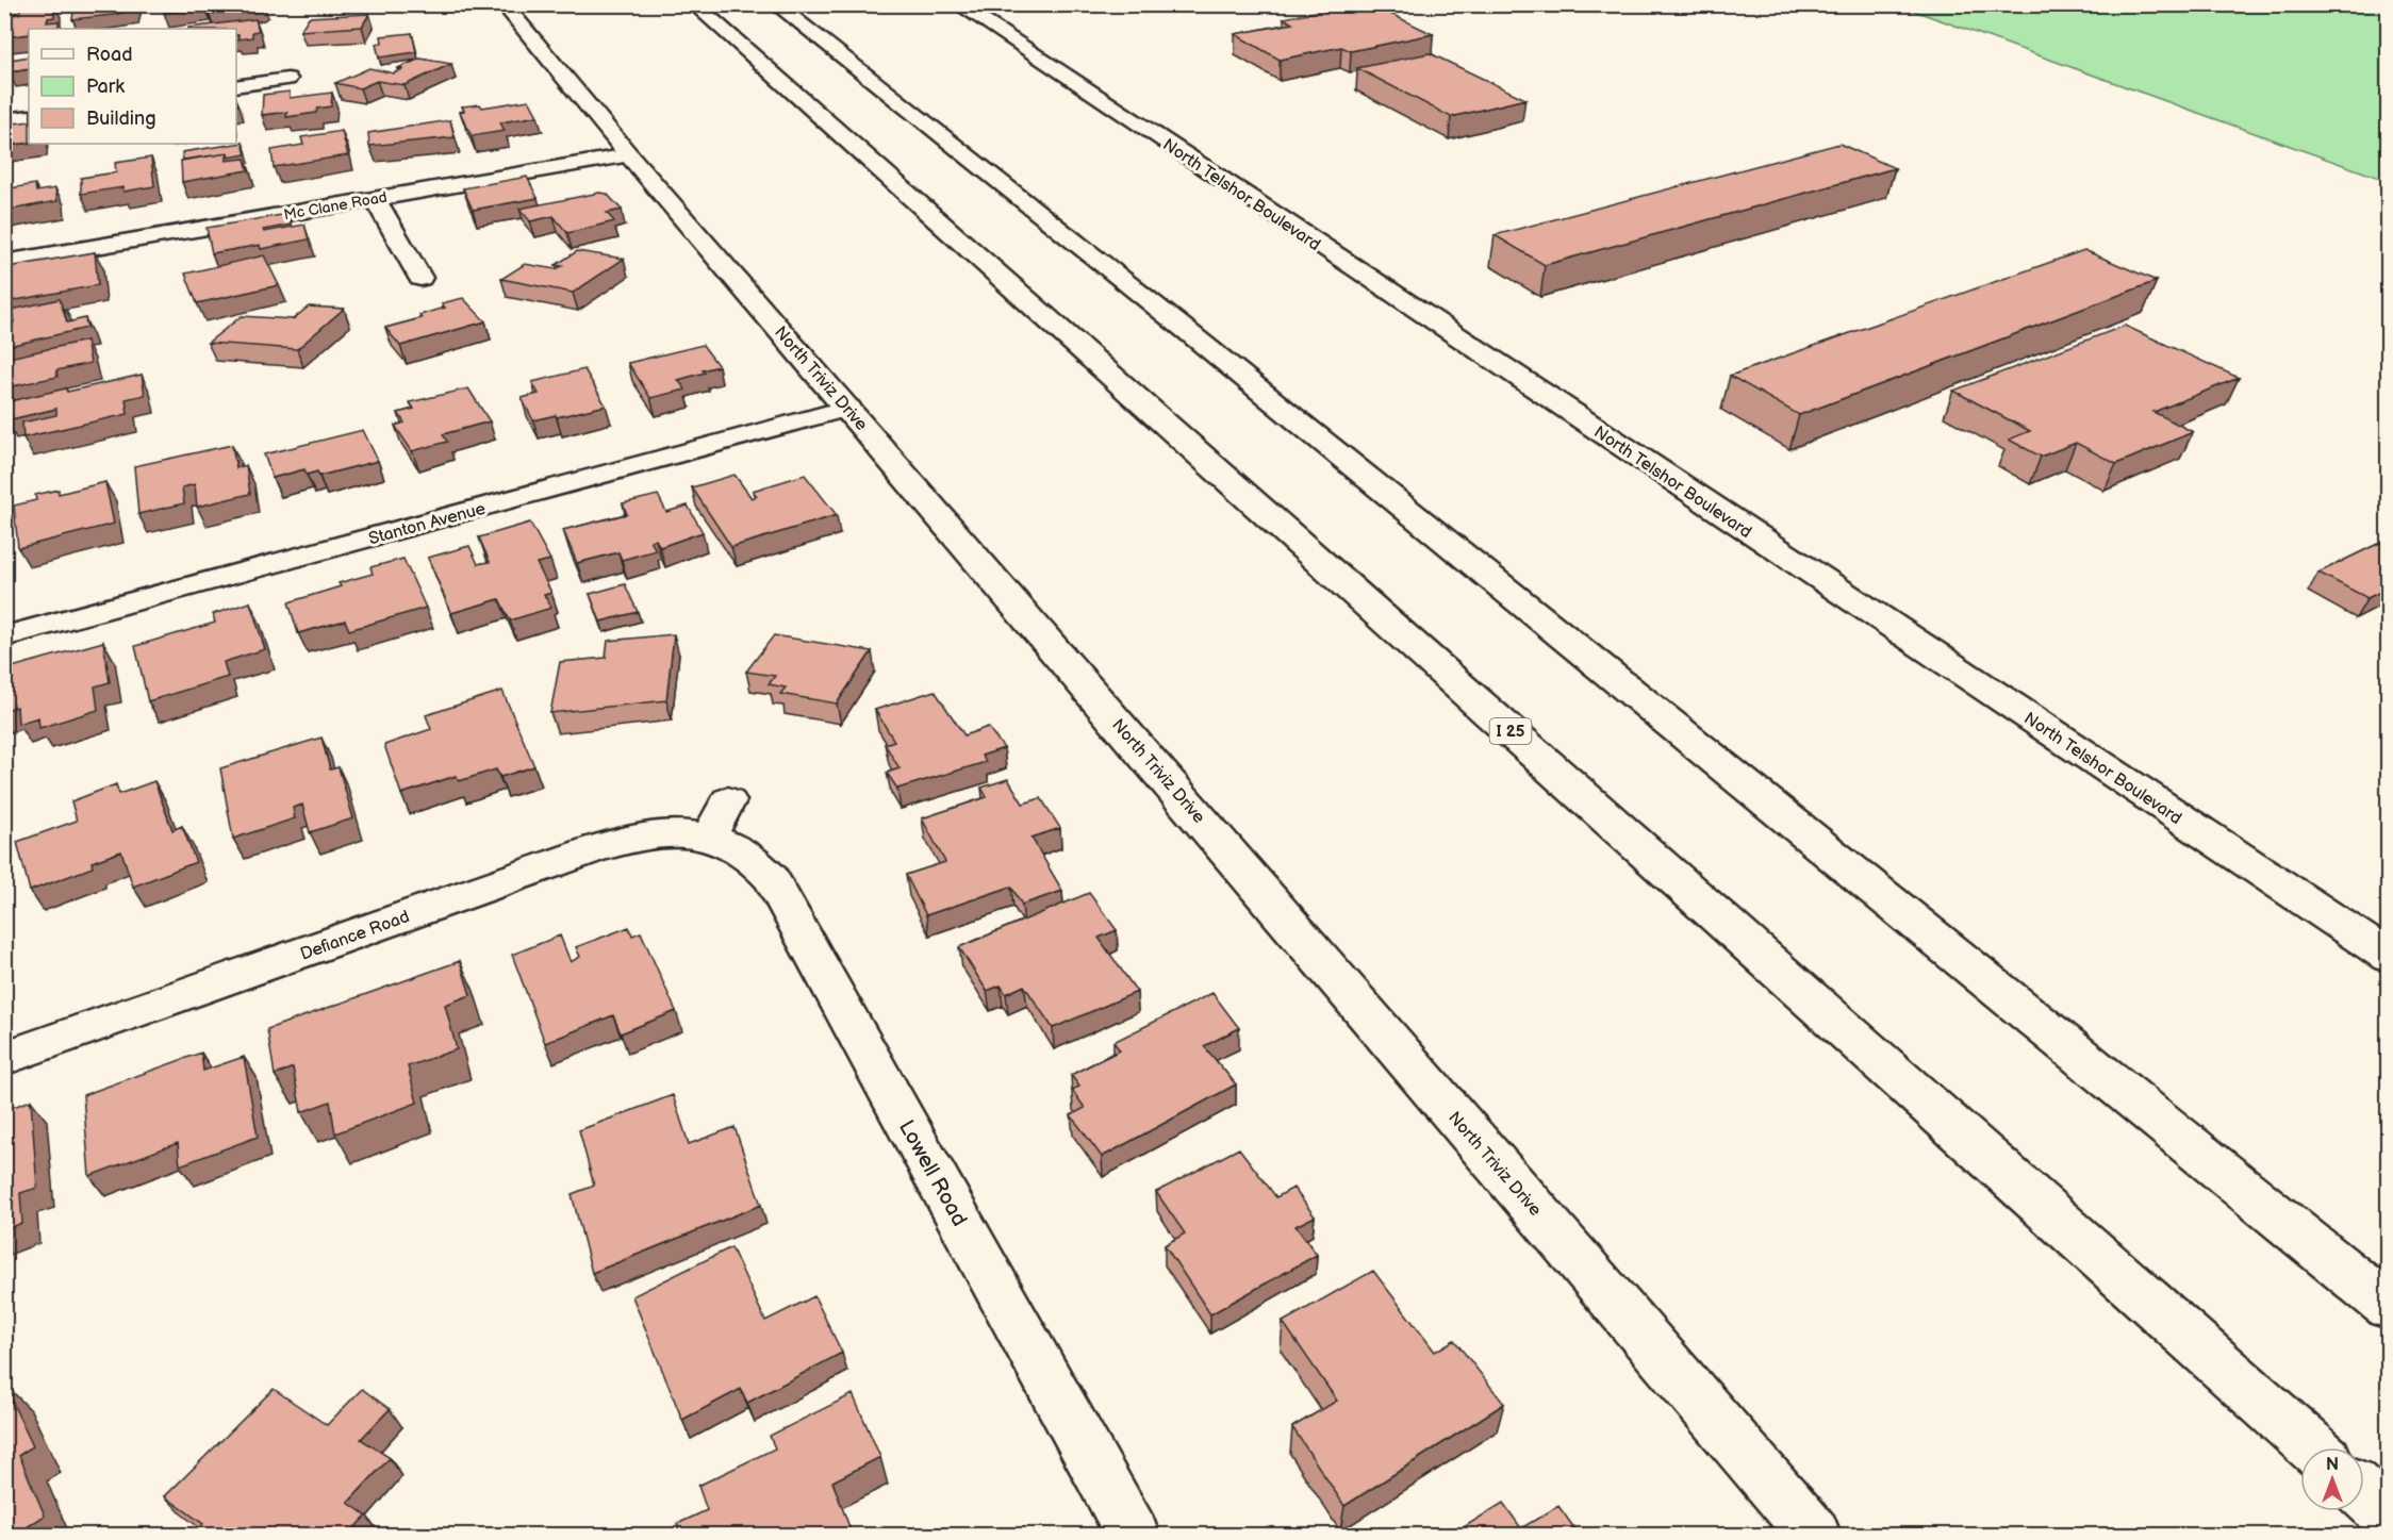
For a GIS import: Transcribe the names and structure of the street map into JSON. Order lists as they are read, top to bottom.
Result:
{
  "streets": {
    "main road": [
      "North Telshor Boulevard",
      "Mc Clane Road",
      "North Triviz Drive",
      "Stanton Avenue",
      "I 25",
      "Defiance Road",
      "Lowell Road"
    ]
  },
  "crossings": [
    ["Mc Clane Road", "North Triviz Drive"],
    ["North Triviz Drive", "Stanton Avenue"],
    ["Defiance Road", "Lowell Road"]
  ],
  "legend": ["Road", "Park", "Building"],
  "north": "top"
}
